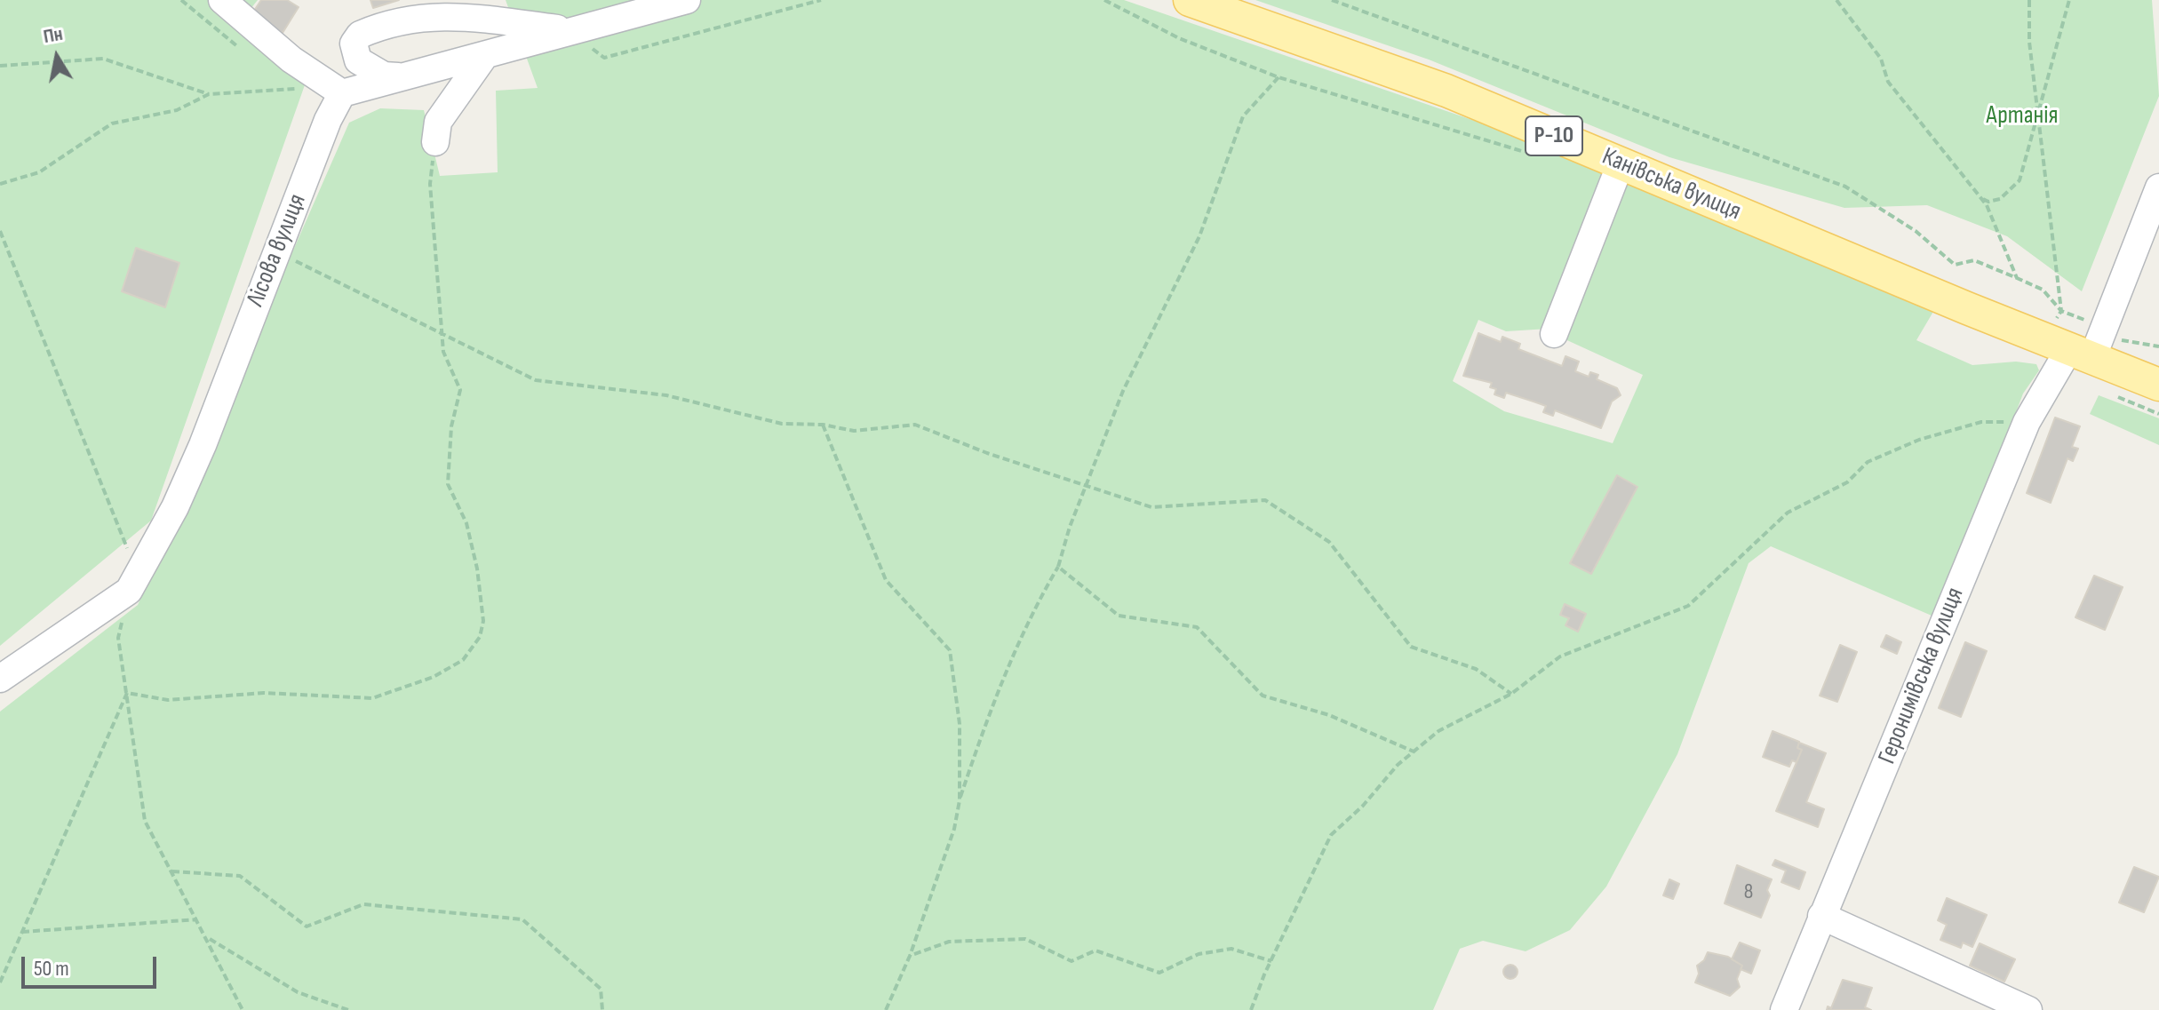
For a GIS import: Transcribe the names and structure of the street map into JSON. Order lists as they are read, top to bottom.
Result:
{
  "streets": {
    "main road": ["Р-10", "Канівська вулиця"],
    "street": ["Лісова вулиця", "Геронимівська вулиця"]
  },
  "crossings": [
    ["Р-10", "Канівська вулиця"],
    ["Р-10", "Геронимівська вулиця"],
    ["Канівська вулиця", "Геронимівська вулиця"]
  ],
  "parks": ["Артанія"],
  "house_numbers": ["8"],
  "scale_bar": "50 m",
  "north": "top"
}
